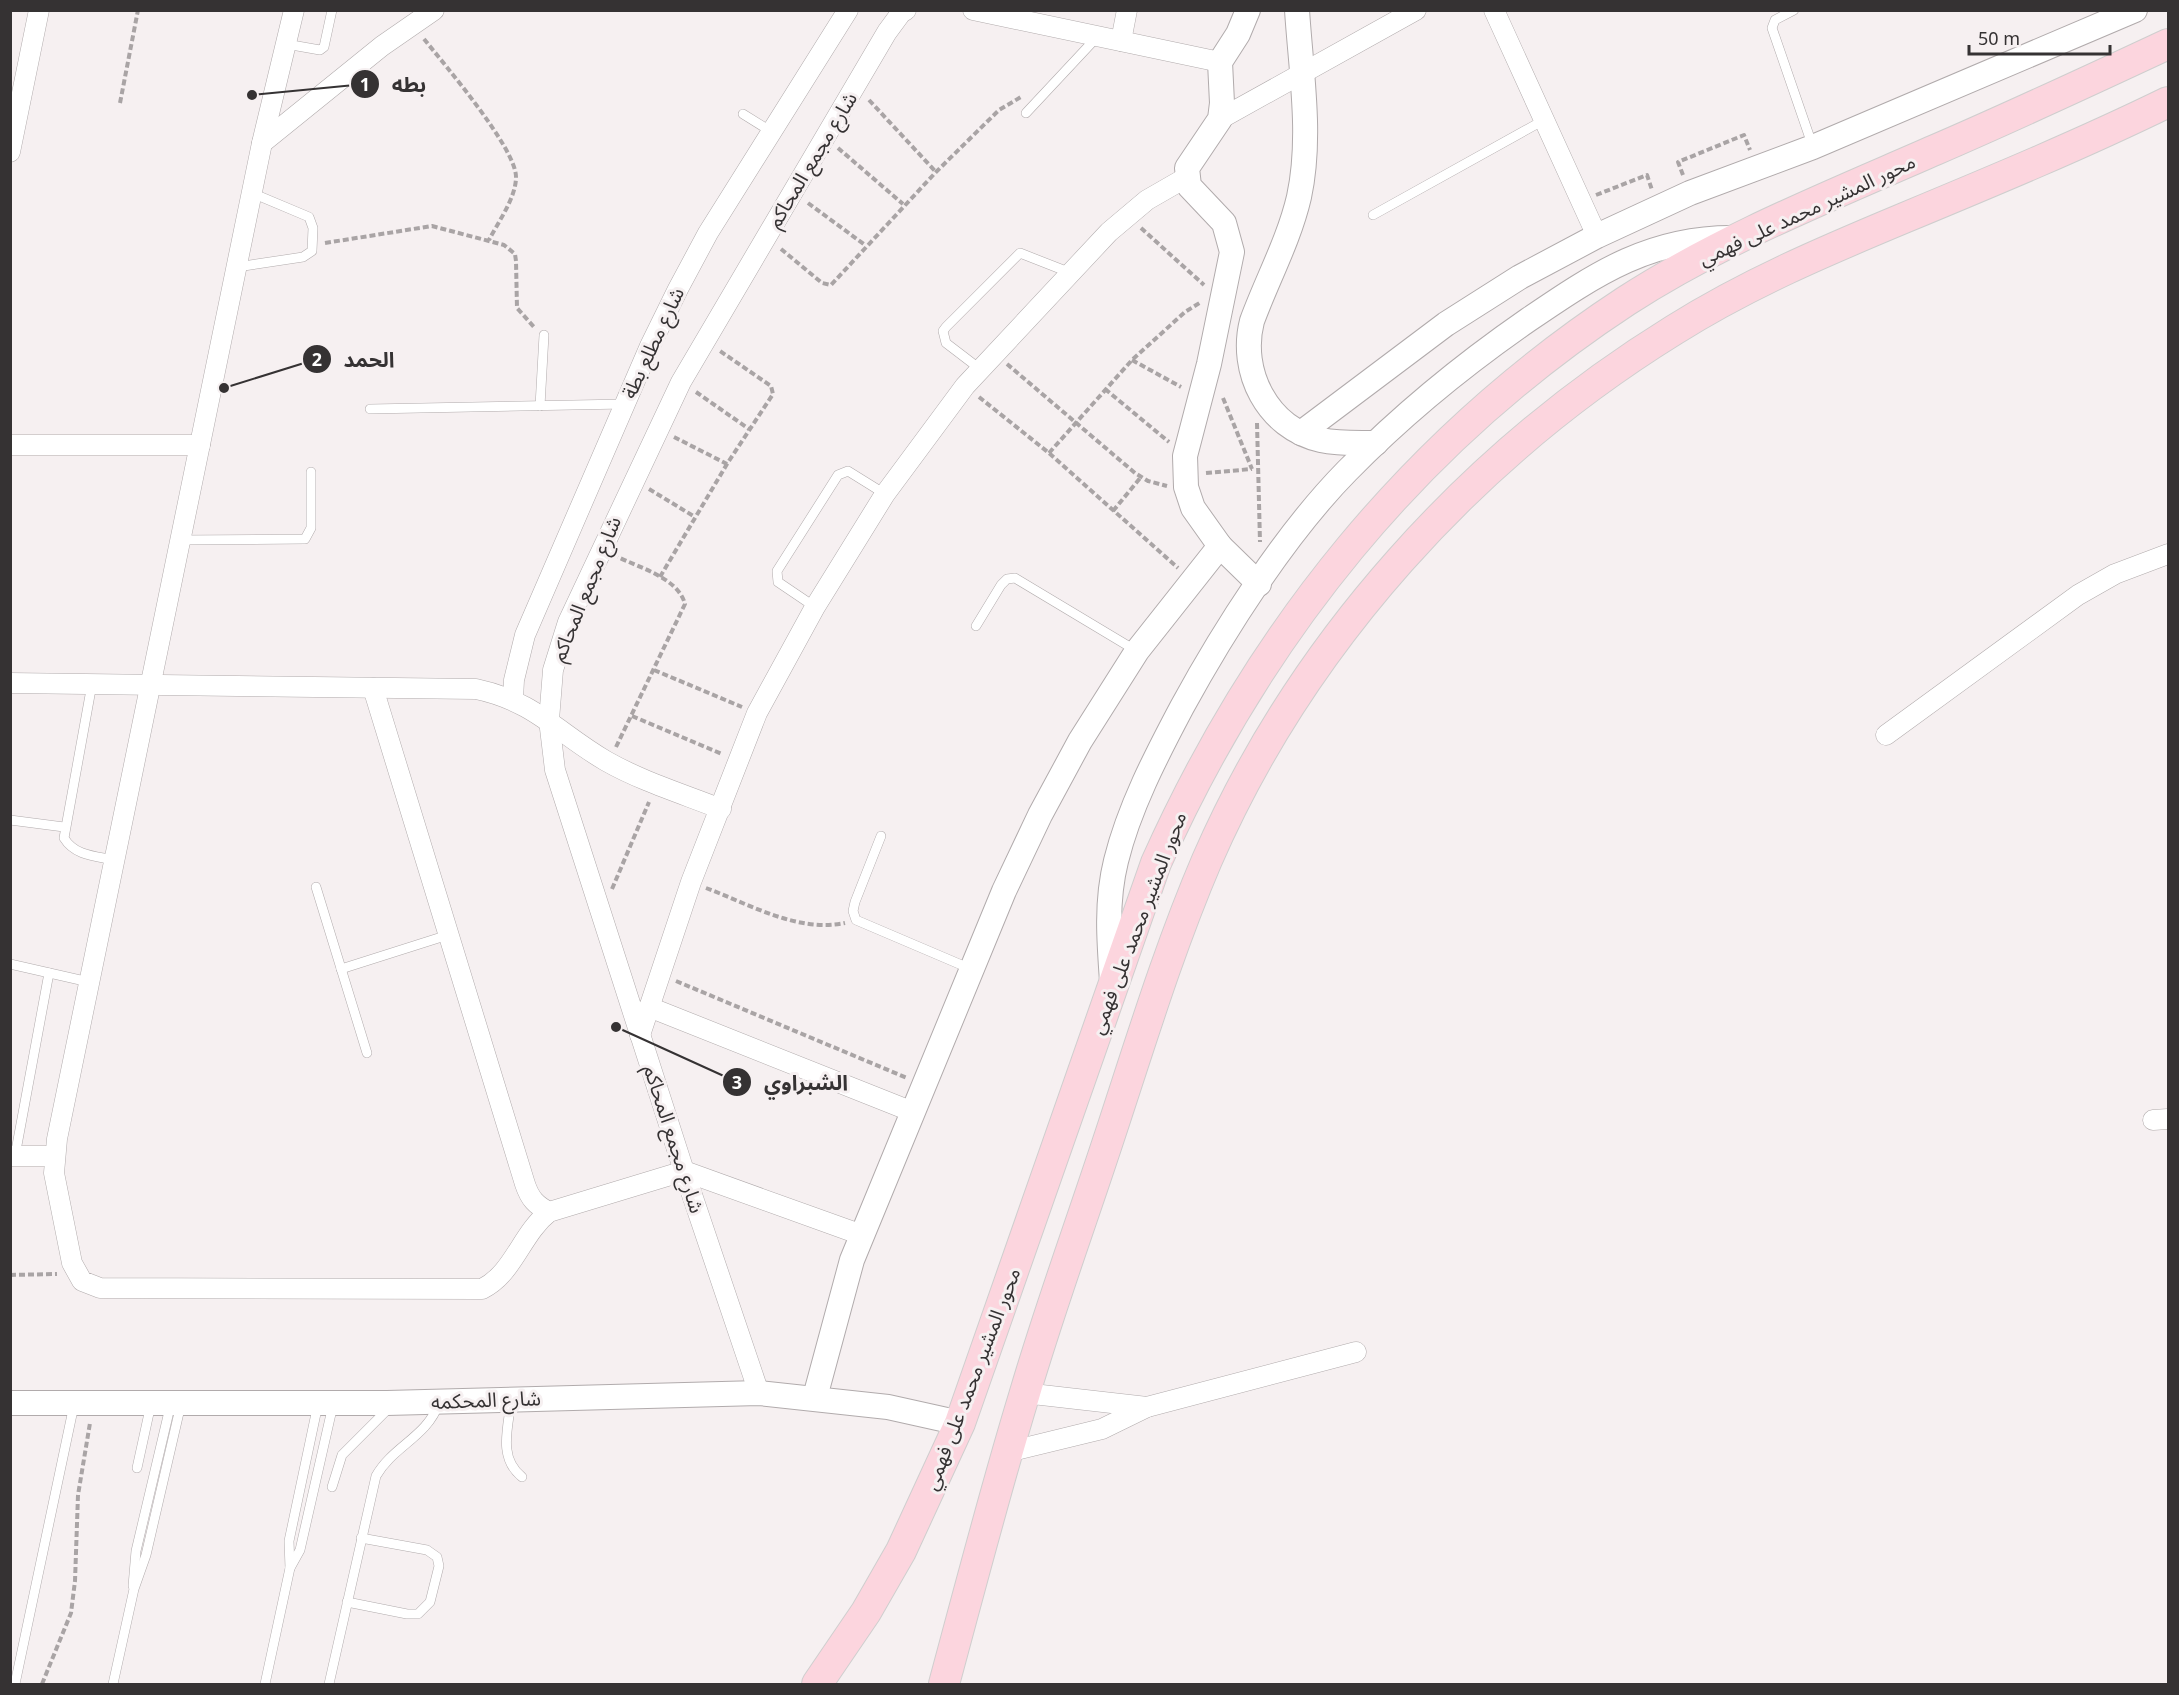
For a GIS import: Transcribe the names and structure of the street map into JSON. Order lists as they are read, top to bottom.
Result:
{
  "streets": {
    "main road": ["محور المشير محمد على فهمي"],
    "street": ["شارع مجمع المحاكم", "شارع مطلع بطة", "شارع المحكمه"]
  },
  "crossings": [
    ["شارع مجمع المحاكم", "شارع المحكمه"],
    ["محور المشير محمد على فهمي", "شارع المحكمه"]
  ],
  "places": ["بطه", "الحمد", "الشبراوي"],
  "scale_bar": "50 m"
}
